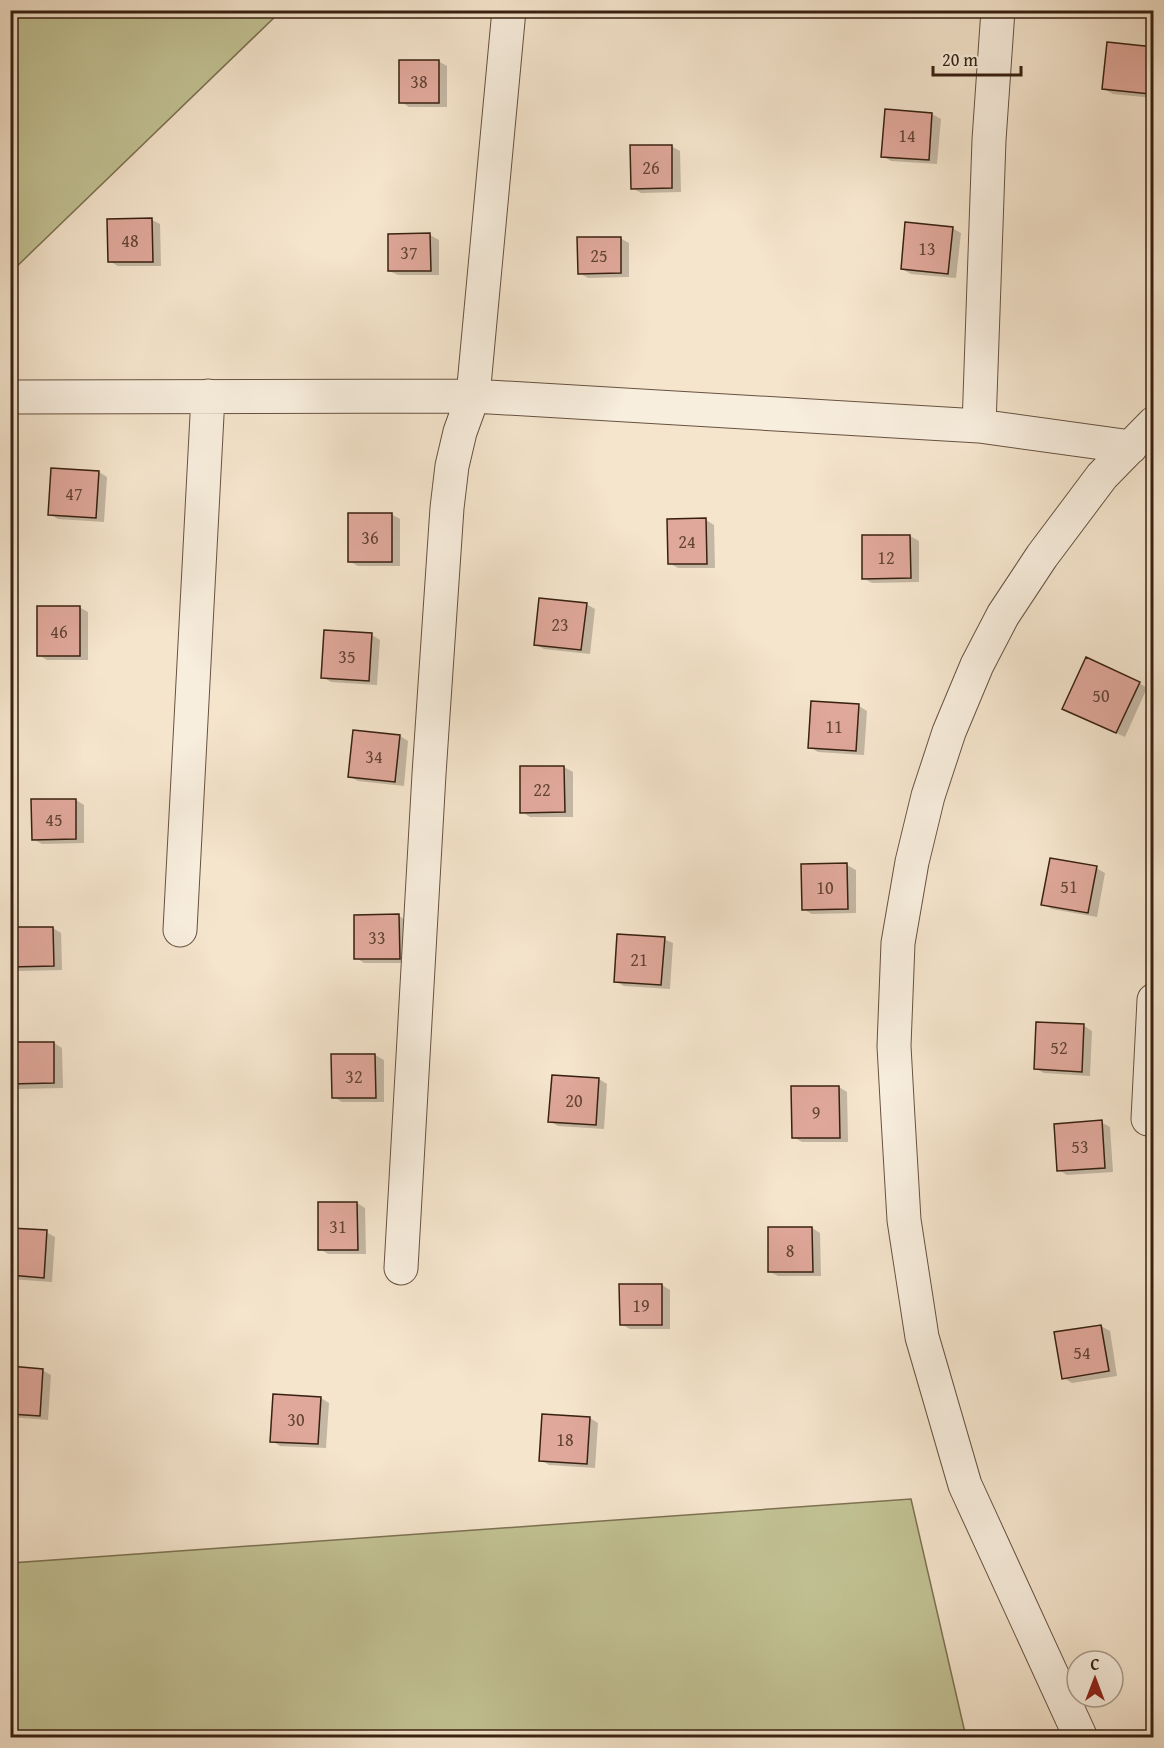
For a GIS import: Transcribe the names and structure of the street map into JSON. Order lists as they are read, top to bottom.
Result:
{
  "house_numbers": [
    "38",
    "14",
    "26",
    "48",
    "13",
    "37",
    "25",
    "47",
    "36",
    "24",
    "12",
    "23",
    "46",
    "35",
    "50",
    "11",
    "34",
    "22",
    "45",
    "51",
    "10",
    "33",
    "21",
    "52",
    "32",
    "20",
    "9",
    "53",
    "31",
    "8",
    "19",
    "54",
    "30",
    "18"
  ],
  "scale_bar": "20 m",
  "north": "top"
}
